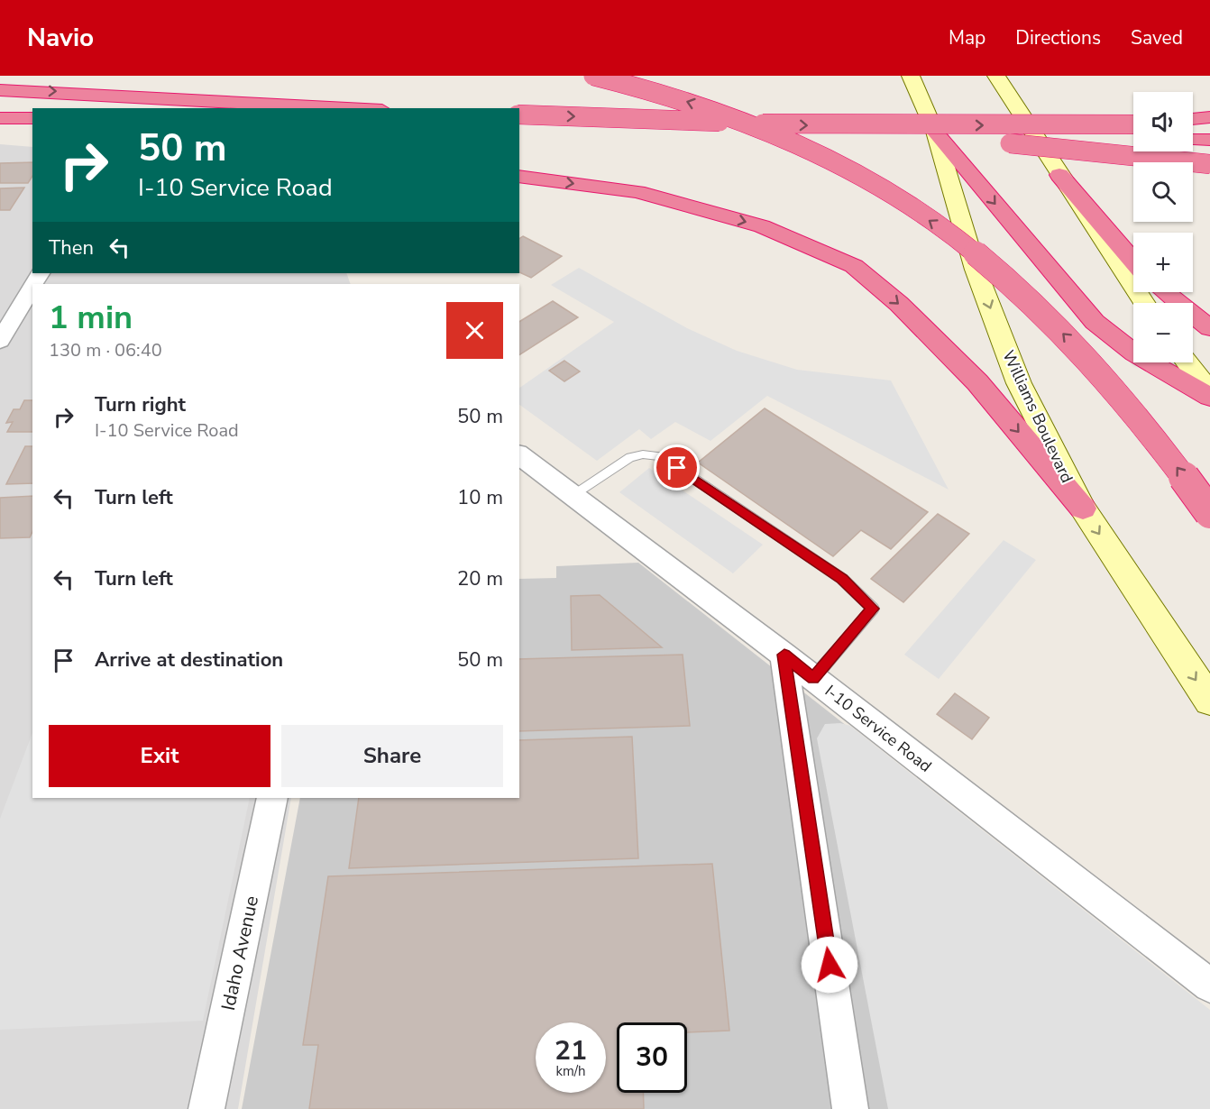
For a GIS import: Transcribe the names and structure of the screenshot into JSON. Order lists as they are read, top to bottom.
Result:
{
  "streets": {
    "main road": ["Williams Boulevard"],
    "street": ["I-10 Service Road", "Idaho Avenue"]
  },
  "page": {
    "header": "Navio",
    "nav": ["Map", "Directions", "Saved"],
    "map_buttons": ["+", "−"],
    "turn": ["50 m", "I-10 Service Road"],
    "then": "Then",
    "heading": ["1 min", "130 m · 06:40"],
    "list": [
      {
        "name": "Turn right",
        "note": "I-10 Service Road",
        "value": "50 m"
      },
      {
        "name": "Turn left",
        "value": "10 m"
      },
      {
        "name": "Turn left",
        "value": "20 m"
      },
      {
        "name": "Arrive at destination",
        "value": "50 m"
      }
    ],
    "buttons": ["Exit", "Share"],
    "speed": "21 km/h",
    "limit": "30"
  }
}
